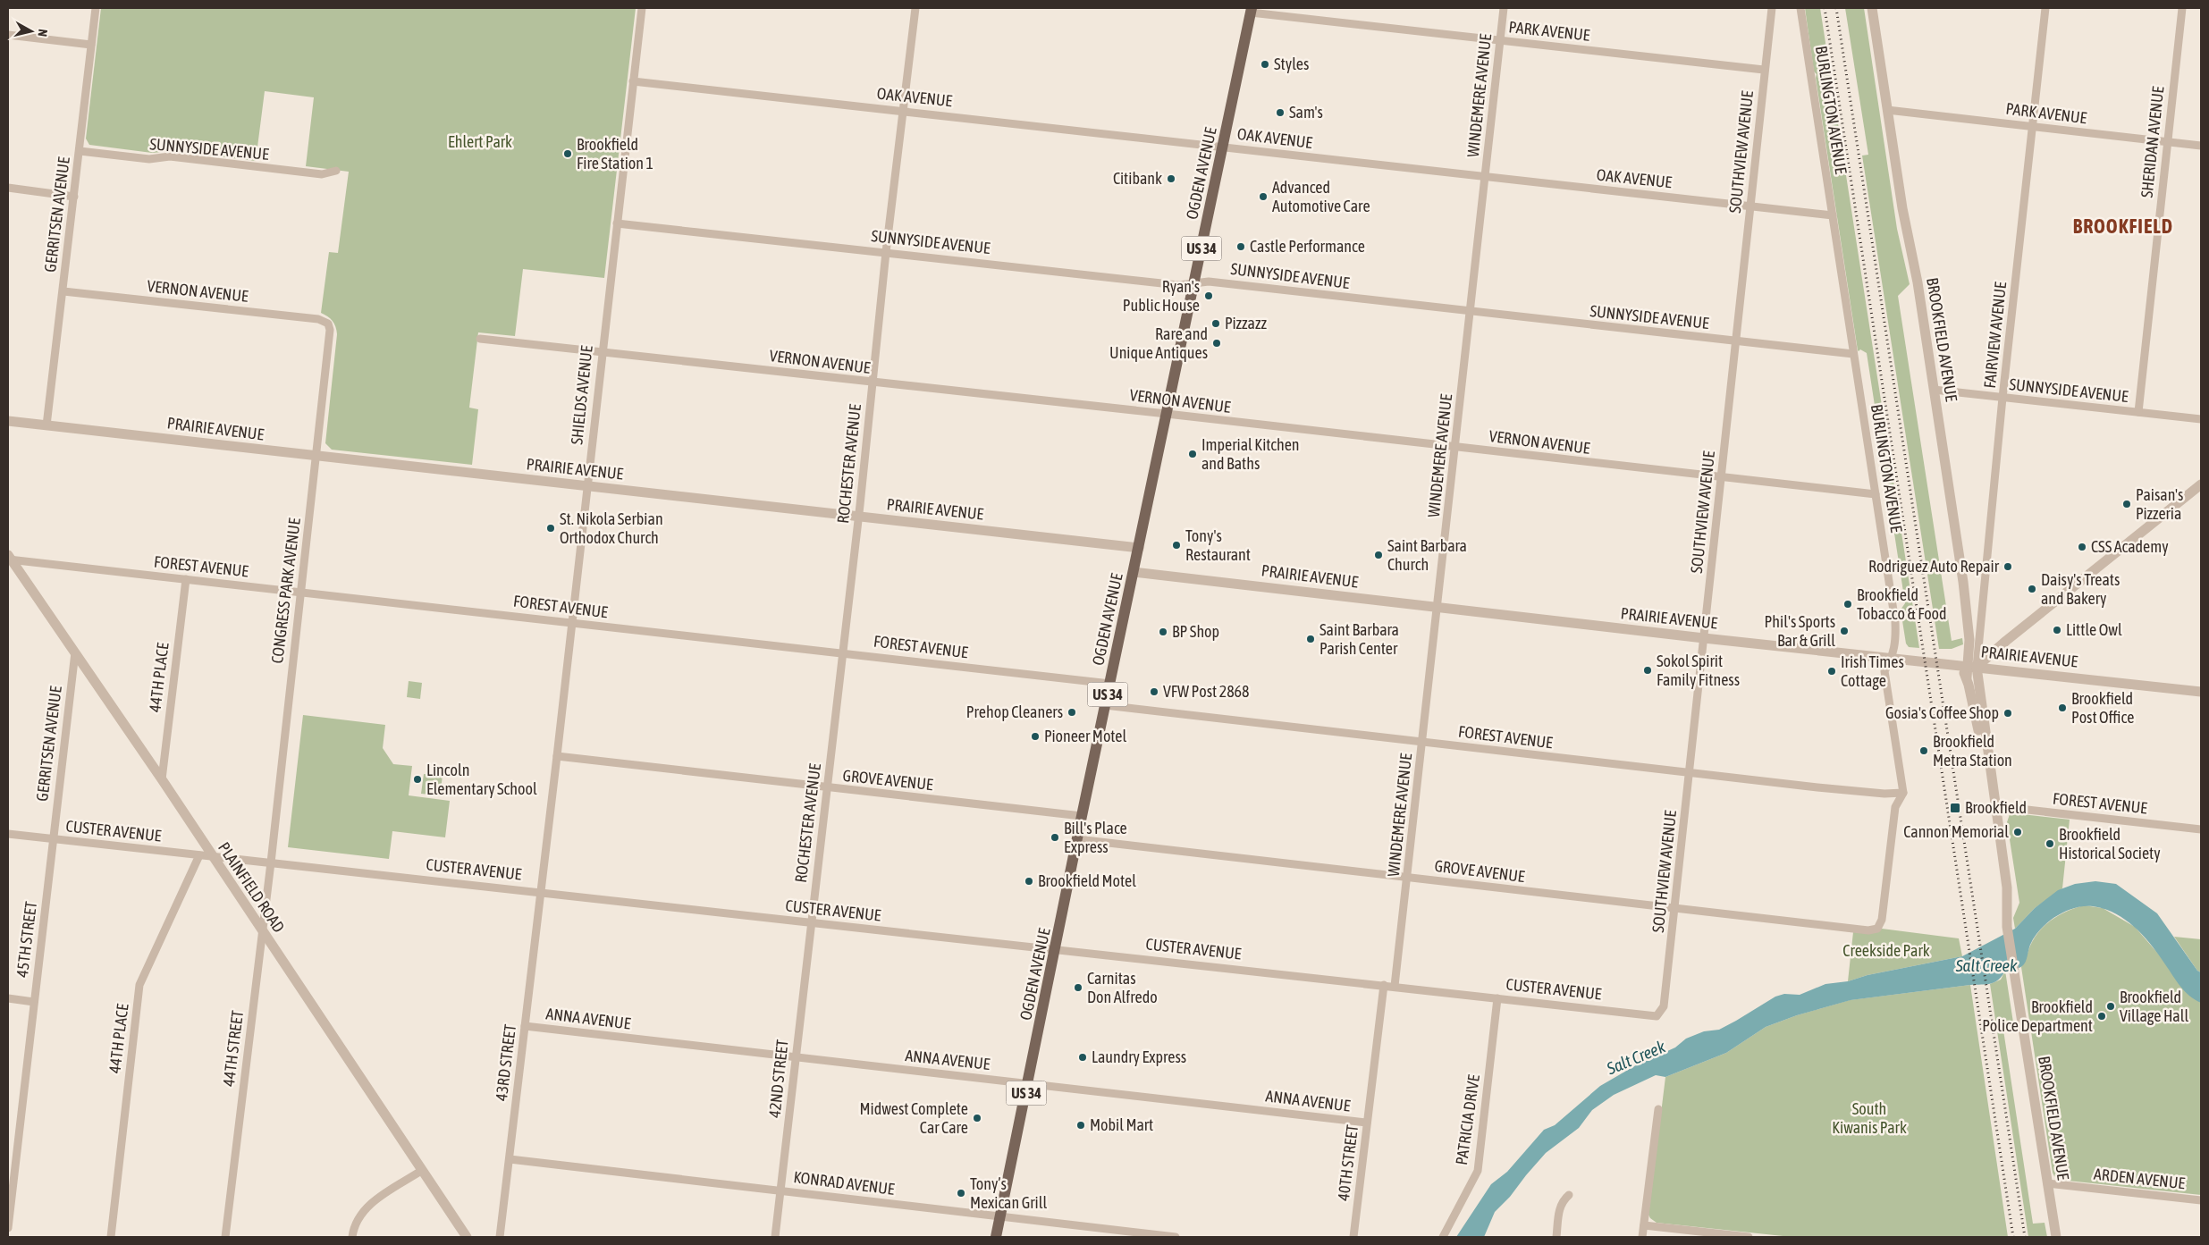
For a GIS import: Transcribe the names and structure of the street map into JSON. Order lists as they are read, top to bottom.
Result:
{
  "streets": {
    "main road": ["OGDEN AVENUE", "US 34"],
    "street": [
      "PARK AVENUE",
      "WINDEMERE AVENUE",
      "OAK AVENUE",
      "BURLINGTON AVENUE",
      "SHERIDAN AVENUE",
      "SUNNYSIDE AVENUE",
      "SOUTHVIEW AVENUE",
      "GERRITSEN AVENUE",
      "VERNON AVENUE",
      "FAIRVIEW AVENUE",
      "BROOKFIELD AVENUE",
      "SHIELDS AVENUE",
      "PRAIRIE AVENUE",
      "ROCHESTER AVENUE",
      "FOREST AVENUE",
      "CONGRESS PARK AVENUE",
      "44TH PLACE",
      "GROVE AVENUE",
      "CUSTER AVENUE",
      "PLAINFIELD ROAD",
      "45TH STREET",
      "ANNA AVENUE",
      "44TH STREET",
      "43RD STREET",
      "42ND STREET",
      "PATRICIA DRIVE",
      "40TH STREET",
      "ARDEN AVENUE",
      "KONRAD AVENUE"
    ]
  },
  "crossings": [
    ["PARK AVENUE", "WINDEMERE AVENUE"],
    ["PARK AVENUE", "SHERIDAN AVENUE"],
    ["PARK AVENUE", "SOUTHVIEW AVENUE"],
    ["PARK AVENUE", "OGDEN AVENUE"],
    ["PARK AVENUE", "FAIRVIEW AVENUE"],
    ["PARK AVENUE", "BROOKFIELD AVENUE"],
    ["WINDEMERE AVENUE", "OAK AVENUE"],
    ["WINDEMERE AVENUE", "SUNNYSIDE AVENUE"],
    ["WINDEMERE AVENUE", "VERNON AVENUE"],
    ["WINDEMERE AVENUE", "PRAIRIE AVENUE"],
    ["WINDEMERE AVENUE", "FOREST AVENUE"],
    ["WINDEMERE AVENUE", "GROVE AVENUE"],
    ["WINDEMERE AVENUE", "CUSTER AVENUE"],
    ["OAK AVENUE", "BURLINGTON AVENUE"],
    ["OAK AVENUE", "SOUTHVIEW AVENUE"],
    ["OAK AVENUE", "OGDEN AVENUE"],
    ["OAK AVENUE", "SHIELDS AVENUE"],
    ["OAK AVENUE", "ROCHESTER AVENUE"],
    ["BURLINGTON AVENUE", "SUNNYSIDE AVENUE"],
    ["BURLINGTON AVENUE", "VERNON AVENUE"],
    ["BURLINGTON AVENUE", "PRAIRIE AVENUE"],
    ["BURLINGTON AVENUE", "FOREST AVENUE"],
    ["BURLINGTON AVENUE", "GROVE AVENUE"],
    ["SHERIDAN AVENUE", "SUNNYSIDE AVENUE"],
    ["SUNNYSIDE AVENUE", "SOUTHVIEW AVENUE"],
    ["SUNNYSIDE AVENUE", "OGDEN AVENUE"],
    ["SUNNYSIDE AVENUE", "GERRITSEN AVENUE"],
    ["SUNNYSIDE AVENUE", "FAIRVIEW AVENUE"],
    ["SUNNYSIDE AVENUE", "BROOKFIELD AVENUE"],
    ["SUNNYSIDE AVENUE", "SHIELDS AVENUE"],
    ["SUNNYSIDE AVENUE", "ROCHESTER AVENUE"],
    ["SOUTHVIEW AVENUE", "VERNON AVENUE"],
    ["SOUTHVIEW AVENUE", "PRAIRIE AVENUE"],
    ["SOUTHVIEW AVENUE", "FOREST AVENUE"],
    ["SOUTHVIEW AVENUE", "GROVE AVENUE"],
    ["SOUTHVIEW AVENUE", "CUSTER AVENUE"],
    ["OGDEN AVENUE", "VERNON AVENUE"],
    ["OGDEN AVENUE", "PRAIRIE AVENUE"],
    ["OGDEN AVENUE", "FOREST AVENUE"],
    ["OGDEN AVENUE", "GROVE AVENUE"],
    ["OGDEN AVENUE", "CUSTER AVENUE"],
    ["OGDEN AVENUE", "ANNA AVENUE"],
    ["OGDEN AVENUE", "KONRAD AVENUE"],
    ["GERRITSEN AVENUE", "VERNON AVENUE"],
    ["GERRITSEN AVENUE", "PRAIRIE AVENUE"],
    ["GERRITSEN AVENUE", "CUSTER AVENUE"],
    ["GERRITSEN AVENUE", "PLAINFIELD ROAD"],
    ["GERRITSEN AVENUE", "45TH STREET"],
    ["VERNON AVENUE", "SHIELDS AVENUE"],
    ["VERNON AVENUE", "ROCHESTER AVENUE"],
    ["VERNON AVENUE", "CONGRESS PARK AVENUE"],
    ["FAIRVIEW AVENUE", "BROOKFIELD AVENUE"],
    ["FAIRVIEW AVENUE", "PRAIRIE AVENUE"],
    ["BROOKFIELD AVENUE", "PRAIRIE AVENUE"],
    ["BROOKFIELD AVENUE", "FOREST AVENUE"],
    ["BROOKFIELD AVENUE", "ARDEN AVENUE"],
    ["SHIELDS AVENUE", "PRAIRIE AVENUE"],
    ["SHIELDS AVENUE", "FOREST AVENUE"],
    ["SHIELDS AVENUE", "GROVE AVENUE"],
    ["SHIELDS AVENUE", "CUSTER AVENUE"],
    ["SHIELDS AVENUE", "43RD STREET"],
    ["PRAIRIE AVENUE", "ROCHESTER AVENUE"],
    ["PRAIRIE AVENUE", "CONGRESS PARK AVENUE"],
    ["ROCHESTER AVENUE", "FOREST AVENUE"],
    ["ROCHESTER AVENUE", "GROVE AVENUE"],
    ["ROCHESTER AVENUE", "CUSTER AVENUE"],
    ["ROCHESTER AVENUE", "42ND STREET"],
    ["FOREST AVENUE", "CONGRESS PARK AVENUE"],
    ["FOREST AVENUE", "44TH PLACE"],
    ["FOREST AVENUE", "GROVE AVENUE"],
    ["FOREST AVENUE", "PLAINFIELD ROAD"],
    ["CONGRESS PARK AVENUE", "CUSTER AVENUE"],
    ["CONGRESS PARK AVENUE", "44TH STREET"],
    ["44TH PLACE", "CUSTER AVENUE"],
    ["44TH PLACE", "PLAINFIELD ROAD"],
    ["CUSTER AVENUE", "PLAINFIELD ROAD"],
    ["CUSTER AVENUE", "45TH STREET"],
    ["CUSTER AVENUE", "44TH STREET"],
    ["CUSTER AVENUE", "43RD STREET"],
    ["CUSTER AVENUE", "42ND STREET"],
    ["CUSTER AVENUE", "PATRICIA DRIVE"],
    ["CUSTER AVENUE", "40TH STREET"],
    ["PLAINFIELD ROAD", "44TH STREET"],
    ["ANNA AVENUE", "43RD STREET"],
    ["ANNA AVENUE", "42ND STREET"],
    ["ANNA AVENUE", "40TH STREET"],
    ["43RD STREET", "KONRAD AVENUE"],
    ["42ND STREET", "KONRAD AVENUE"]
  ],
  "districts": ["BROOKFIELD"],
  "water": ["Salt Creek"],
  "parks": ["Ehlert Park", "Creekside Park", "South Kiwanis Park"],
  "places": {
    "other": [
      "Styles",
      "Sam's",
      "Brookfield Fire Station 1",
      "Citibank",
      "Advanced Automotive Care",
      "Castle Performance",
      "Ryan's Public House",
      "Pizzazz",
      "Rare and Unique Antiques",
      "Imperial Kitchen and Baths",
      "Paisan's Pizzeria",
      "St. Nikola Serbian Orthodox Church",
      "Tony's Restaurant",
      "CSS Academy",
      "Saint Barbara Church",
      "Rodriguez Auto Repair",
      "Daisy's Treats and Bakery",
      "Brookfield Tobacco & Food",
      "Little Owl",
      "Phil's Sports Bar & Grill",
      "BP Shop",
      "Saint Barbara Parish Center",
      "Sokol Spirit Family Fitness",
      "Irish Times Cottage",
      "VFW Post 2868",
      "Brookfield Post Office",
      "Prehop Cleaners",
      "Gosia's Coffee Shop",
      "Pioneer Motel",
      "Brookfield Metra Station",
      "Lincoln Elementary School",
      "Cannon Memorial",
      "Bill's Place Express",
      "Brookfield Historical Society",
      "Brookfield Motel",
      "Carnitas Don Alfredo",
      "Brookfield Village Hall",
      "Brookfield Police Department",
      "Laundry Express",
      "Midwest Complete Car Care",
      "Mobil Mart",
      "Tony’s Mexican Grill"
    ],
    "transit": ["Brookfield"]
  },
  "north": "right"
}
